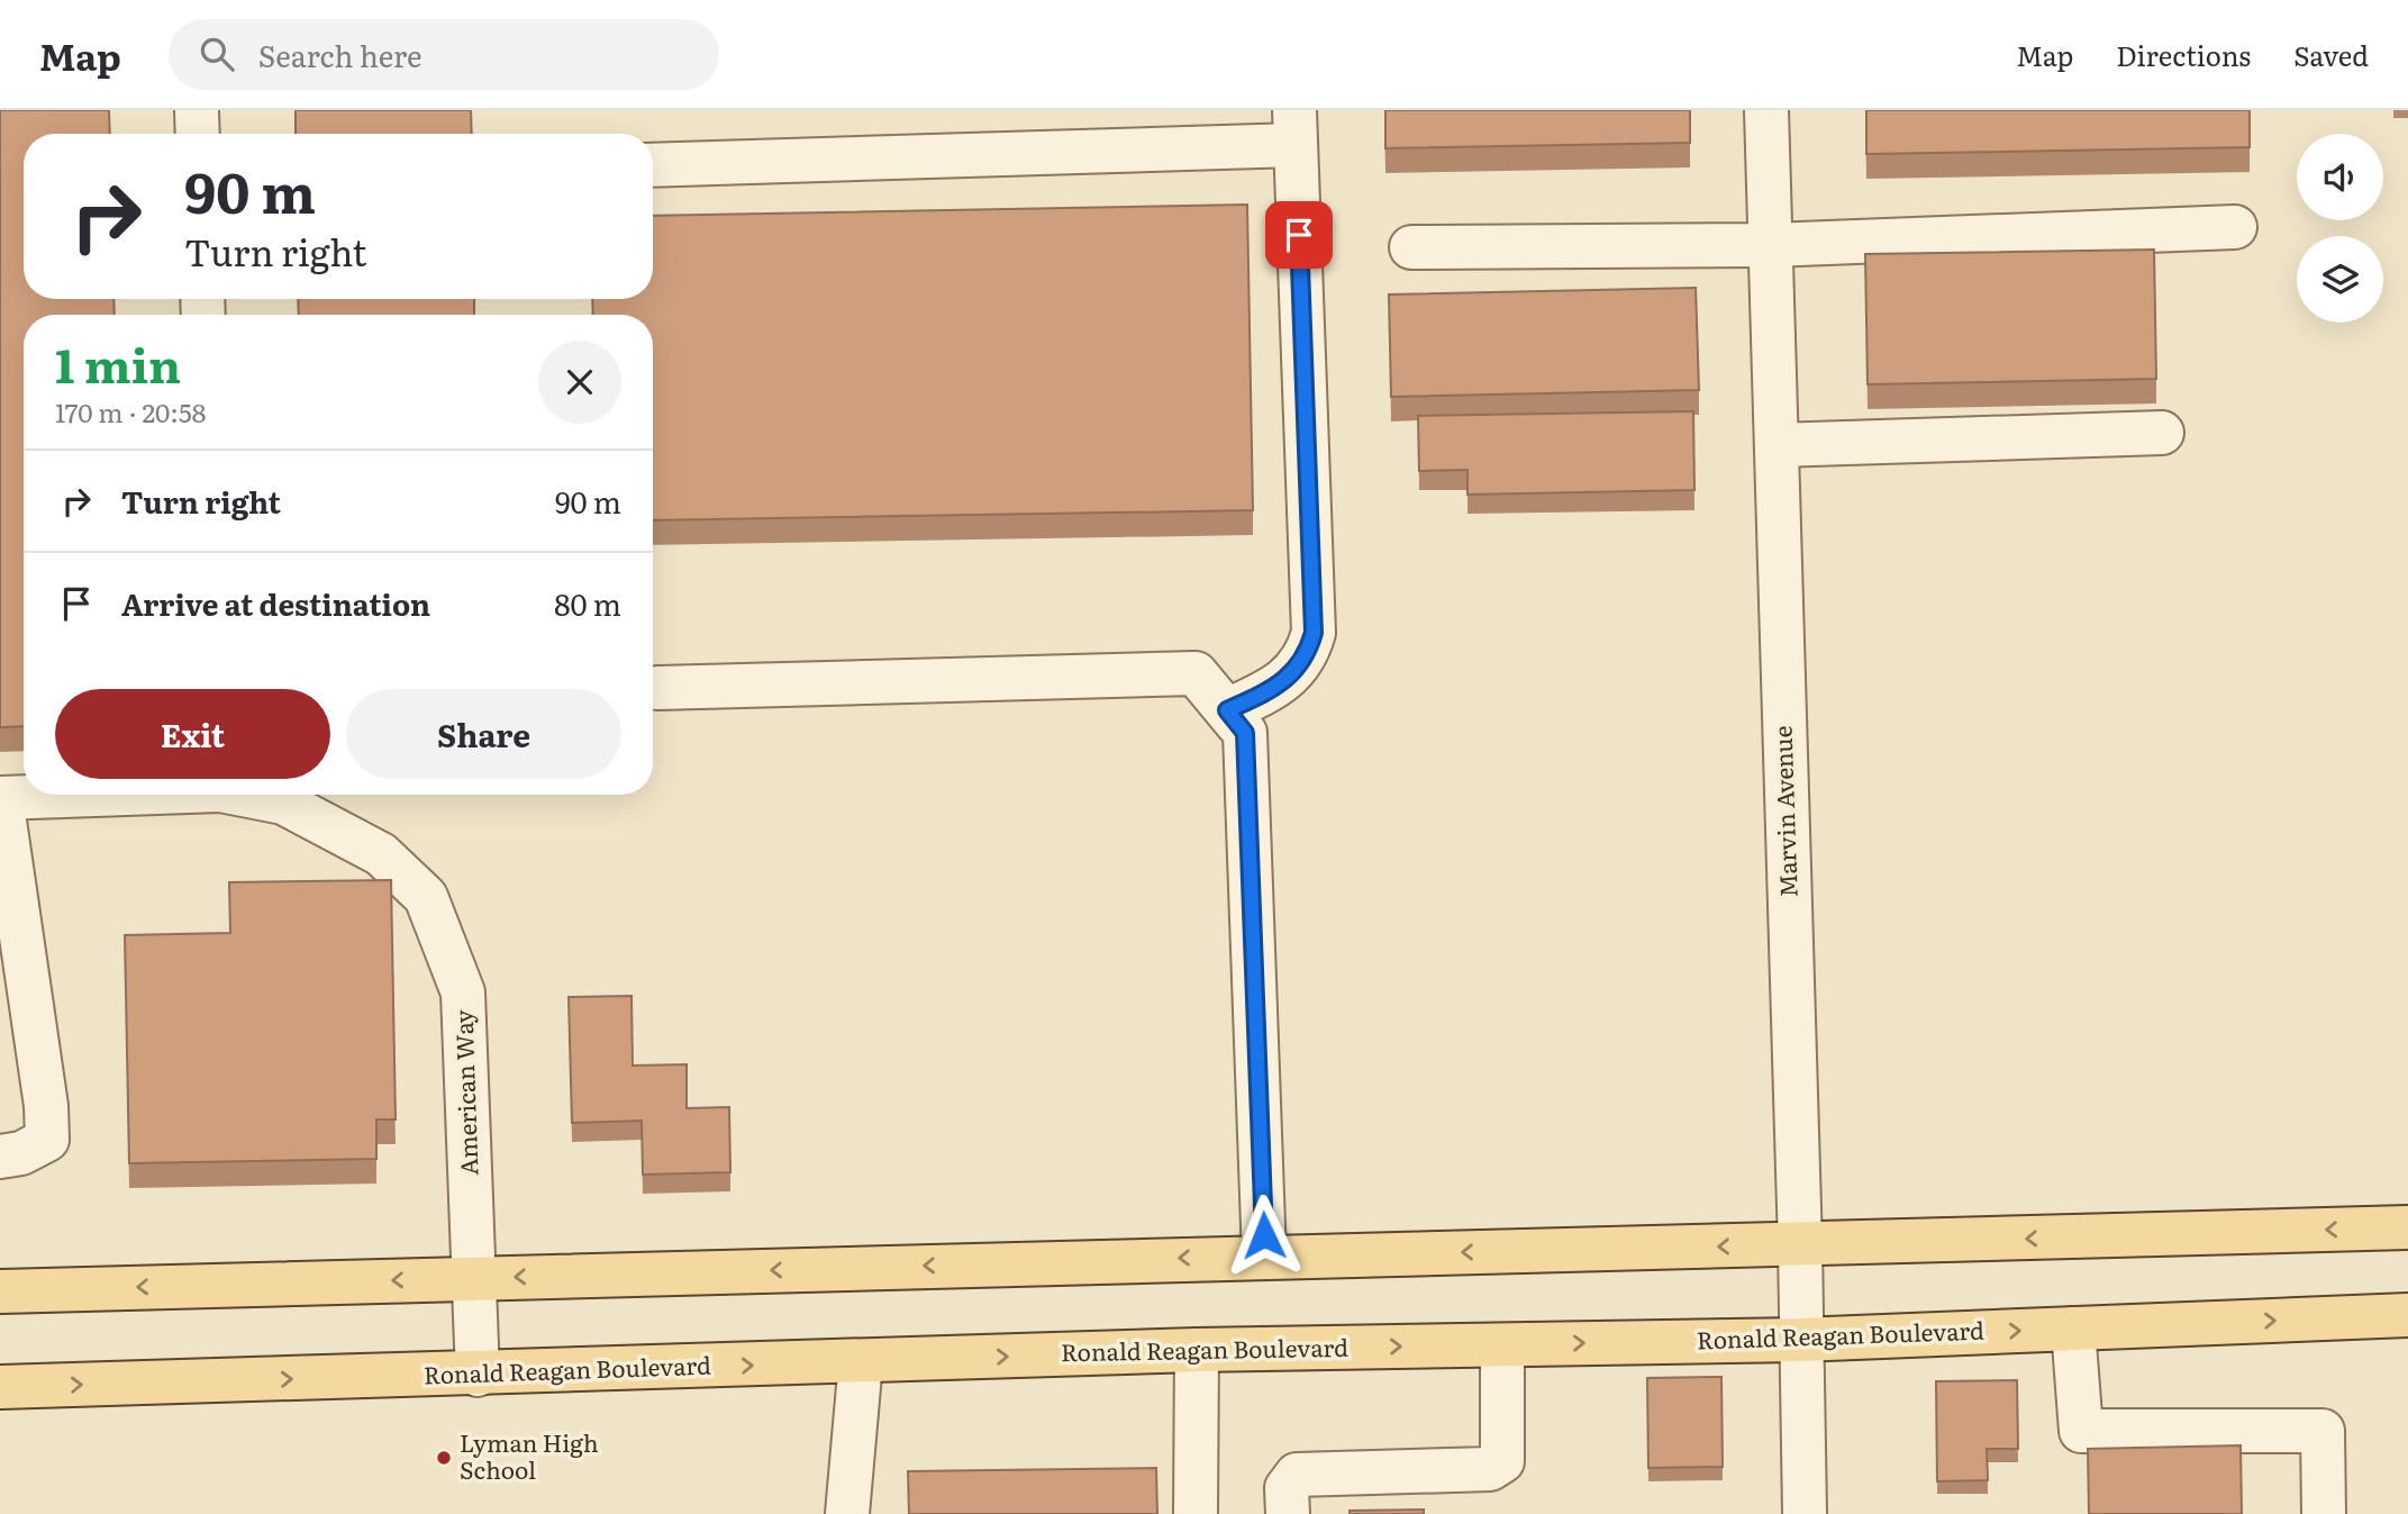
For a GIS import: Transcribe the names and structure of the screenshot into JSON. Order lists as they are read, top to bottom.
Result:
{
  "streets": {
    "main road": ["Ronald Reagan Boulevard"],
    "street": ["Marvin Avenue", "American Way"]
  },
  "crossings": [
    ["Marvin Avenue", "Ronald Reagan Boulevard"],
    ["American Way", "Ronald Reagan Boulevard"]
  ],
  "places": ["Lyman High School"],
  "page": {
    "header": "Map",
    "search": "Search here",
    "nav": ["Map", "Directions", "Saved"],
    "turn": ["90 m", "Turn right"],
    "heading": ["1 min", "170 m · 20:58"],
    "list": [
      {
        "name": "Turn right",
        "value": "90 m"
      },
      {
        "name": "Arrive at destination",
        "value": "80 m"
      }
    ],
    "buttons": ["Exit", "Share"]
  }
}
